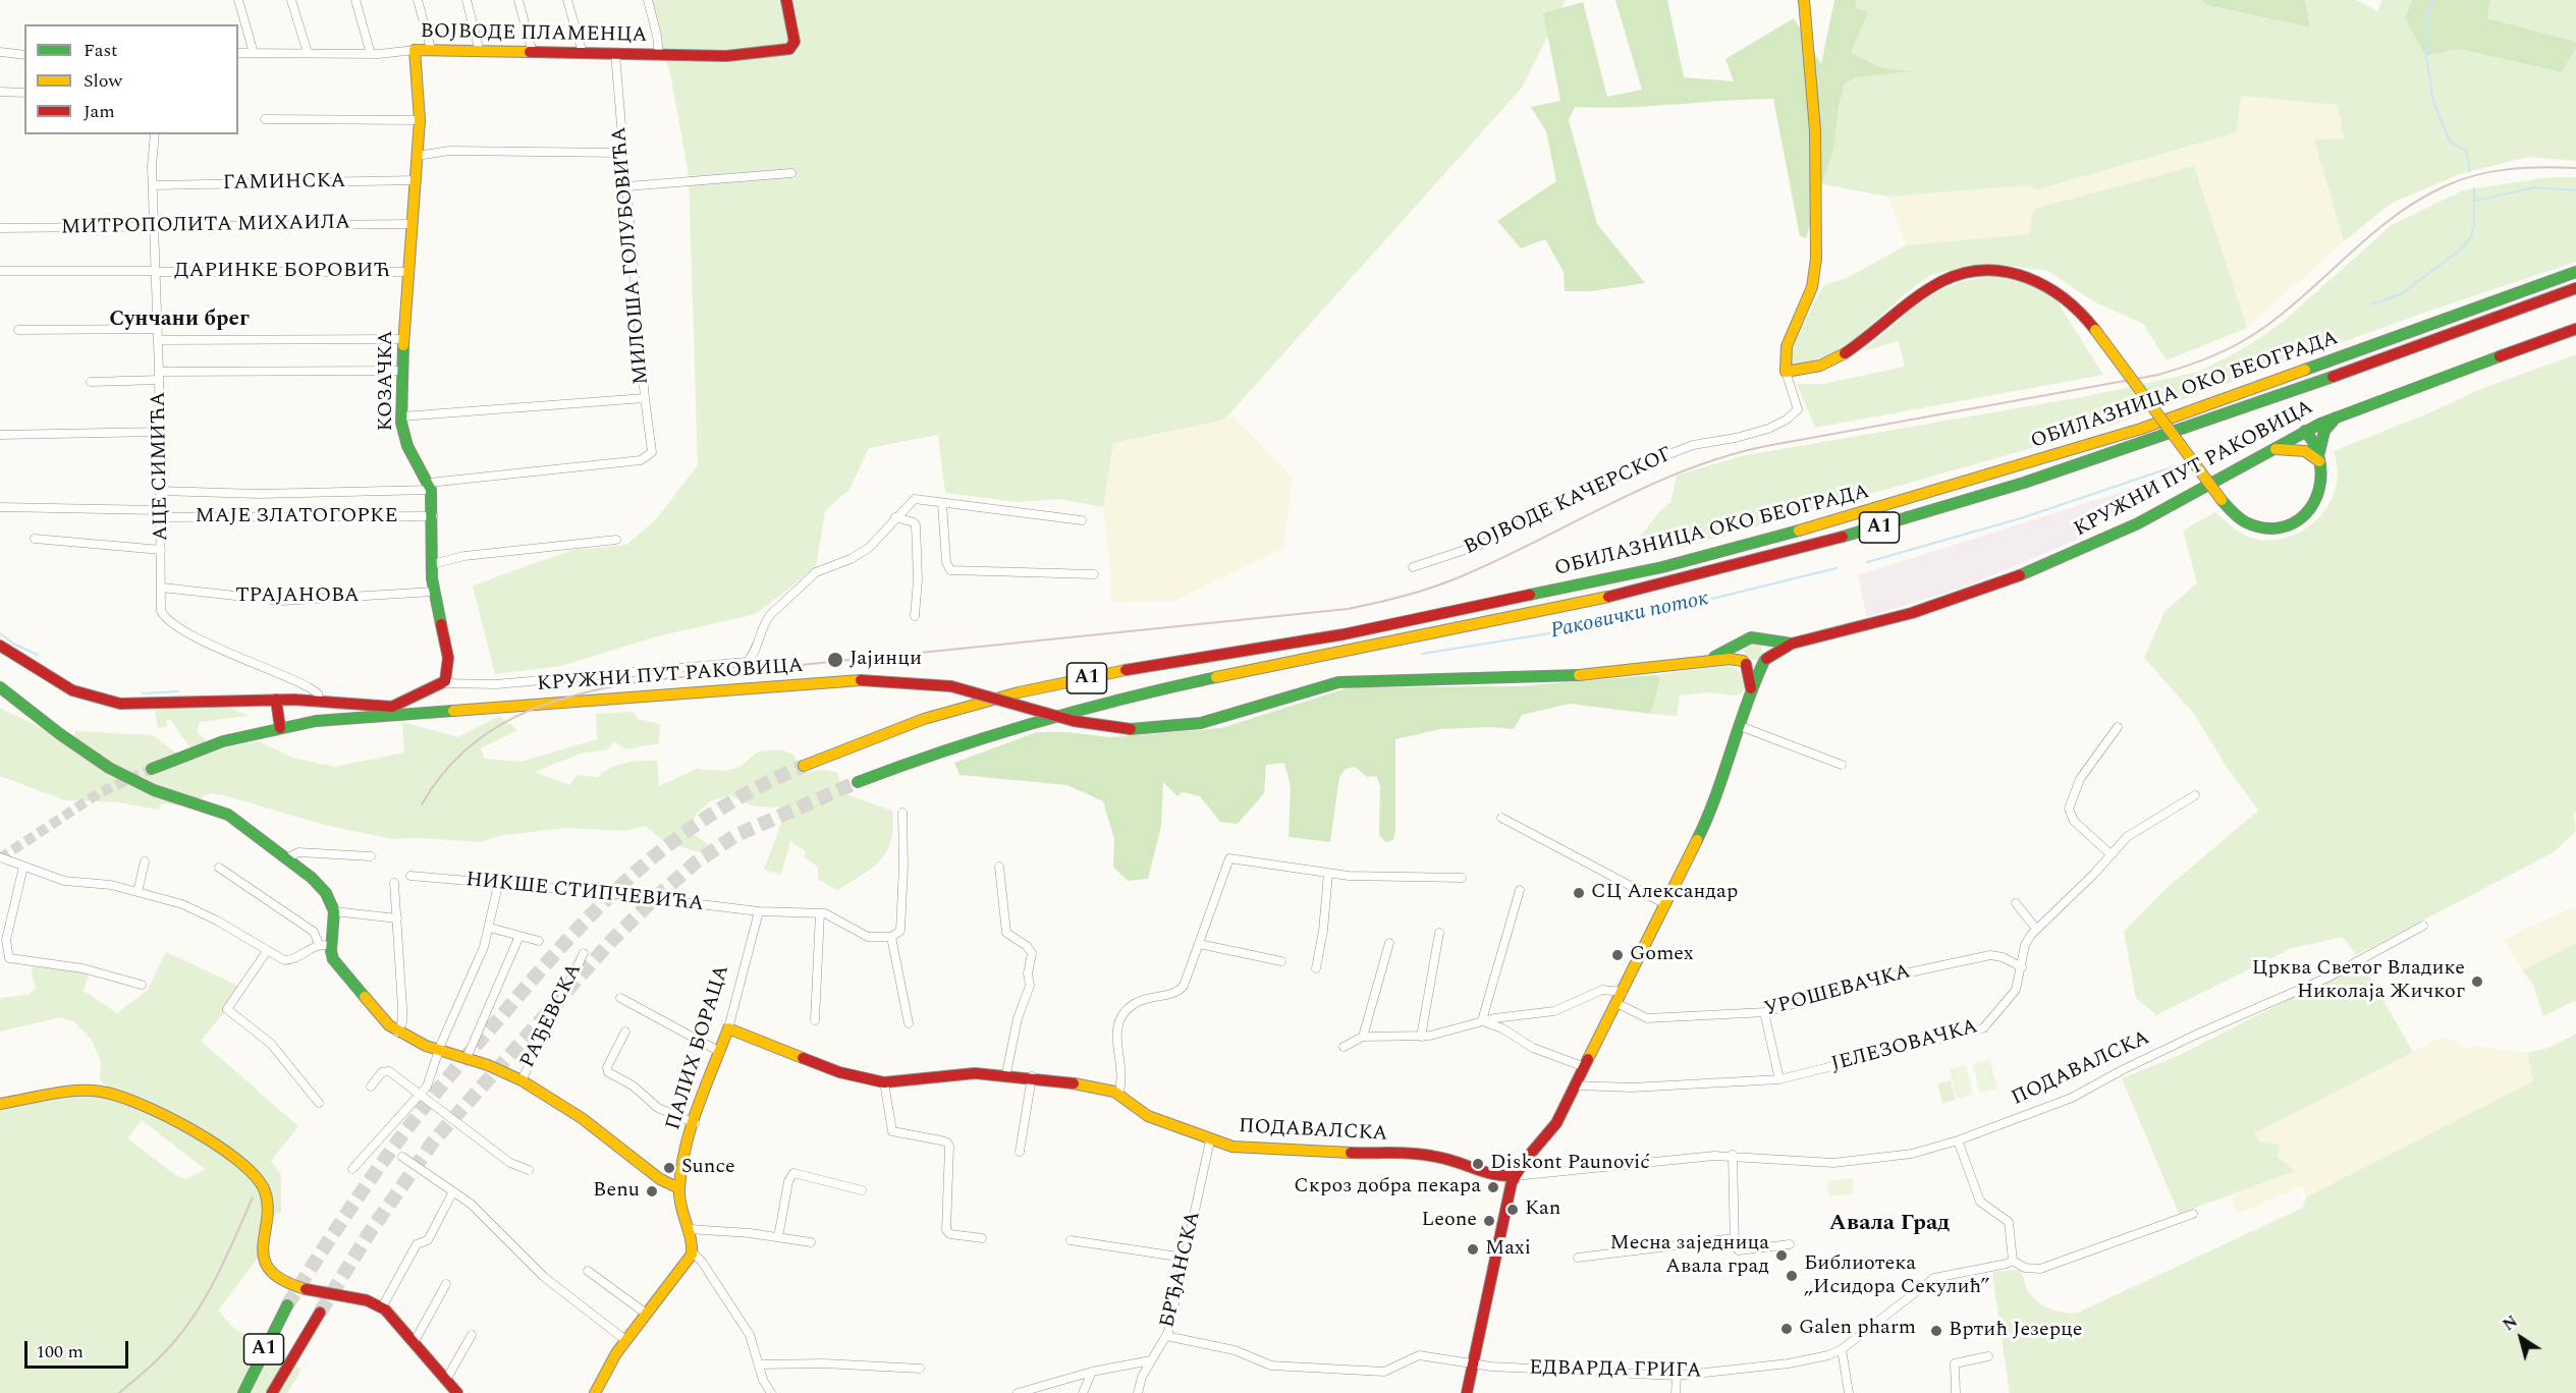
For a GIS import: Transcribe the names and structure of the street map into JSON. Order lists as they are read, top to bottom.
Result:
{
  "streets": {
    "main road": [
      "ВОЈВОДЕ ПЛАМЕНЦА",
      "КОЗАЧКА",
      "ОБИЛАЗНИЦА ОКО БЕОГРАДА",
      "КРУЖНИ ПУТ РАКОВИЦА",
      "A1",
      "ПАЛИХ БОРАЦА",
      "ПОДАВАЛСКА"
    ],
    "street": [
      "ГАМИНСКА",
      "МИТРОПОЛИТА МИХАИЛА",
      "МИЛОША ГОЛУБОВИЋА",
      "ДАРИНКЕ БОРОВИЋ",
      "АЦЕ СИМИЋА",
      "ВОЈВОДЕ КАЧЕРСКОГ",
      "МАЈЕ ЗЛАТОГОРКЕ",
      "ТРАЈАНОВА",
      "НИКШЕ СТИПЧЕВИЋА",
      "УРОШЕВАЧКА",
      "РАЂЕВСКА",
      "ЈЕЛЕЗОВАЧКА",
      "БРЂАНСКА",
      "ЕДВАРДА ГРИГА"
    ]
  },
  "crossings": [
    ["ВОЈВОДЕ ПЛАМЕНЦА", "МИЛОША ГОЛУБОВИЋА"],
    ["ВОЈВОДЕ ПЛАМЕНЦА", "КОЗАЧКА"],
    ["ГАМИНСКА", "КОЗАЧКА"],
    ["ГАМИНСКА", "АЦЕ СИМИЋА"],
    ["МИТРОПОЛИТА МИХАИЛА", "КОЗАЧКА"],
    ["МИТРОПОЛИТА МИХАИЛА", "АЦЕ СИМИЋА"],
    ["МИЛОША ГОЛУБОВИЋА", "КОЗАЧКА"],
    ["ДАРИНКЕ БОРОВИЋ", "КОЗАЧКА"],
    ["ДАРИНКЕ БОРОВИЋ", "АЦЕ СИМИЋА"],
    ["КОЗАЧКА", "МАЈЕ ЗЛАТОГОРКЕ"],
    ["КОЗАЧКА", "ТРАЈАНОВА"],
    ["АЦЕ СИМИЋА", "МАЈЕ ЗЛАТОГОРКЕ"],
    ["АЦЕ СИМИЋА", "ТРАЈАНОВА"],
    ["НИКШЕ СТИПЧЕВИЋА", "ПАЛИХ БОРАЦА"],
    ["УРОШЕВАЧКА", "ЈЕЛЕЗОВАЧКА"],
    ["ПАЛИХ БОРАЦА", "ПОДАВАЛСКА"],
    ["ПОДАВАЛСКА", "БРЂАНСКА"],
    ["БРЂАНСКА", "ЕДВАРДА ГРИГА"]
  ],
  "districts": ["Сунчани брег", "Авала Град"],
  "water": ["Раковички поток"],
  "places": [
    "Јајинци",
    "СЦ Александар",
    "Gomex",
    "Црква Светог Владике Николаја Жичког",
    "Diskont Paunović",
    "Sunce",
    "Скроз добра пекара",
    "Benu",
    "Kan",
    "Leone",
    "Maxi",
    "Месна заједница Авала град",
    "Библиотека „Исидора Секулић”",
    "Galen pharm",
    "Вртић Језерце"
  ],
  "legend": ["Fast", "Slow", "Jam"],
  "scale_bar": "100 m",
  "north": "top left"
}
